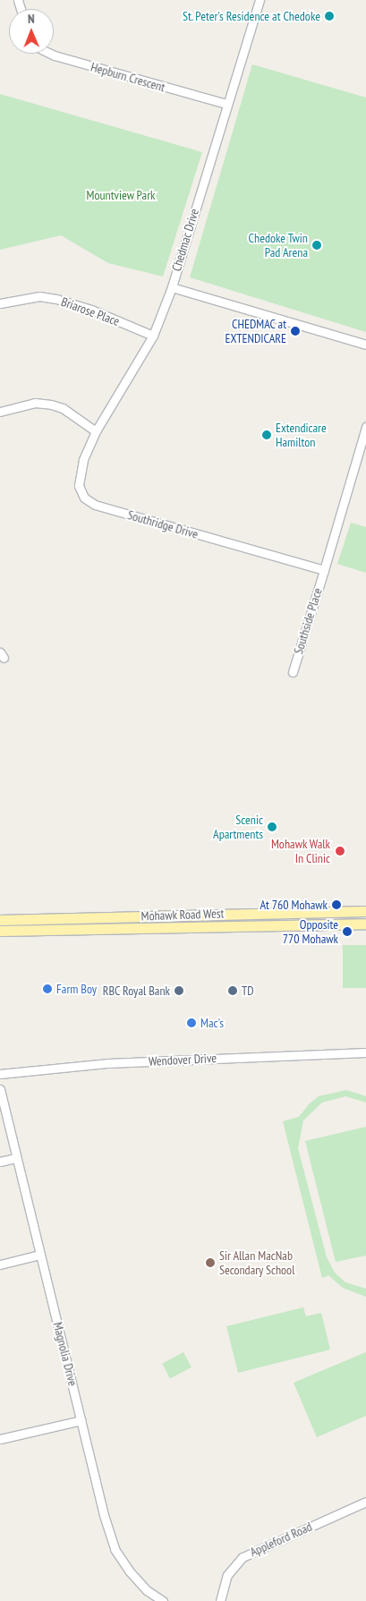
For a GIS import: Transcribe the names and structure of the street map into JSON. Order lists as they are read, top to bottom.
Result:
{
  "streets": {
    "main road": ["Mohawk Road West"],
    "street": [
      "Hepburn Crescent",
      "Chedmac Drive",
      "Briarose Place",
      "Southridge Drive",
      "Southside Place",
      "Wendover Drive",
      "Magnolia Drive",
      "Appleford Road"
    ]
  },
  "crossings": [
    ["Hepburn Crescent", "Chedmac Drive"],
    ["Chedmac Drive", "Southridge Drive"],
    ["Briarose Place", "Southridge Drive"],
    ["Southridge Drive", "Southside Place"]
  ],
  "parks": ["Mountview Park"],
  "places": [
    "St. Peter's Residence at Chedoke",
    "Chedoke Twin Pad Arena",
    "CHEDMAC at EXTENDICARE",
    "Extendicare Hamilton",
    "Scenic Apartments",
    "Mohawk Walk In Clinic",
    "At 760 Mohawk",
    "Opposite 770 Mohawk",
    "Farm Boy",
    "RBC Royal Bank",
    "TD",
    "Mac's",
    "Sir Allan MacNab Secondary School"
  ],
  "north": "top"
}
